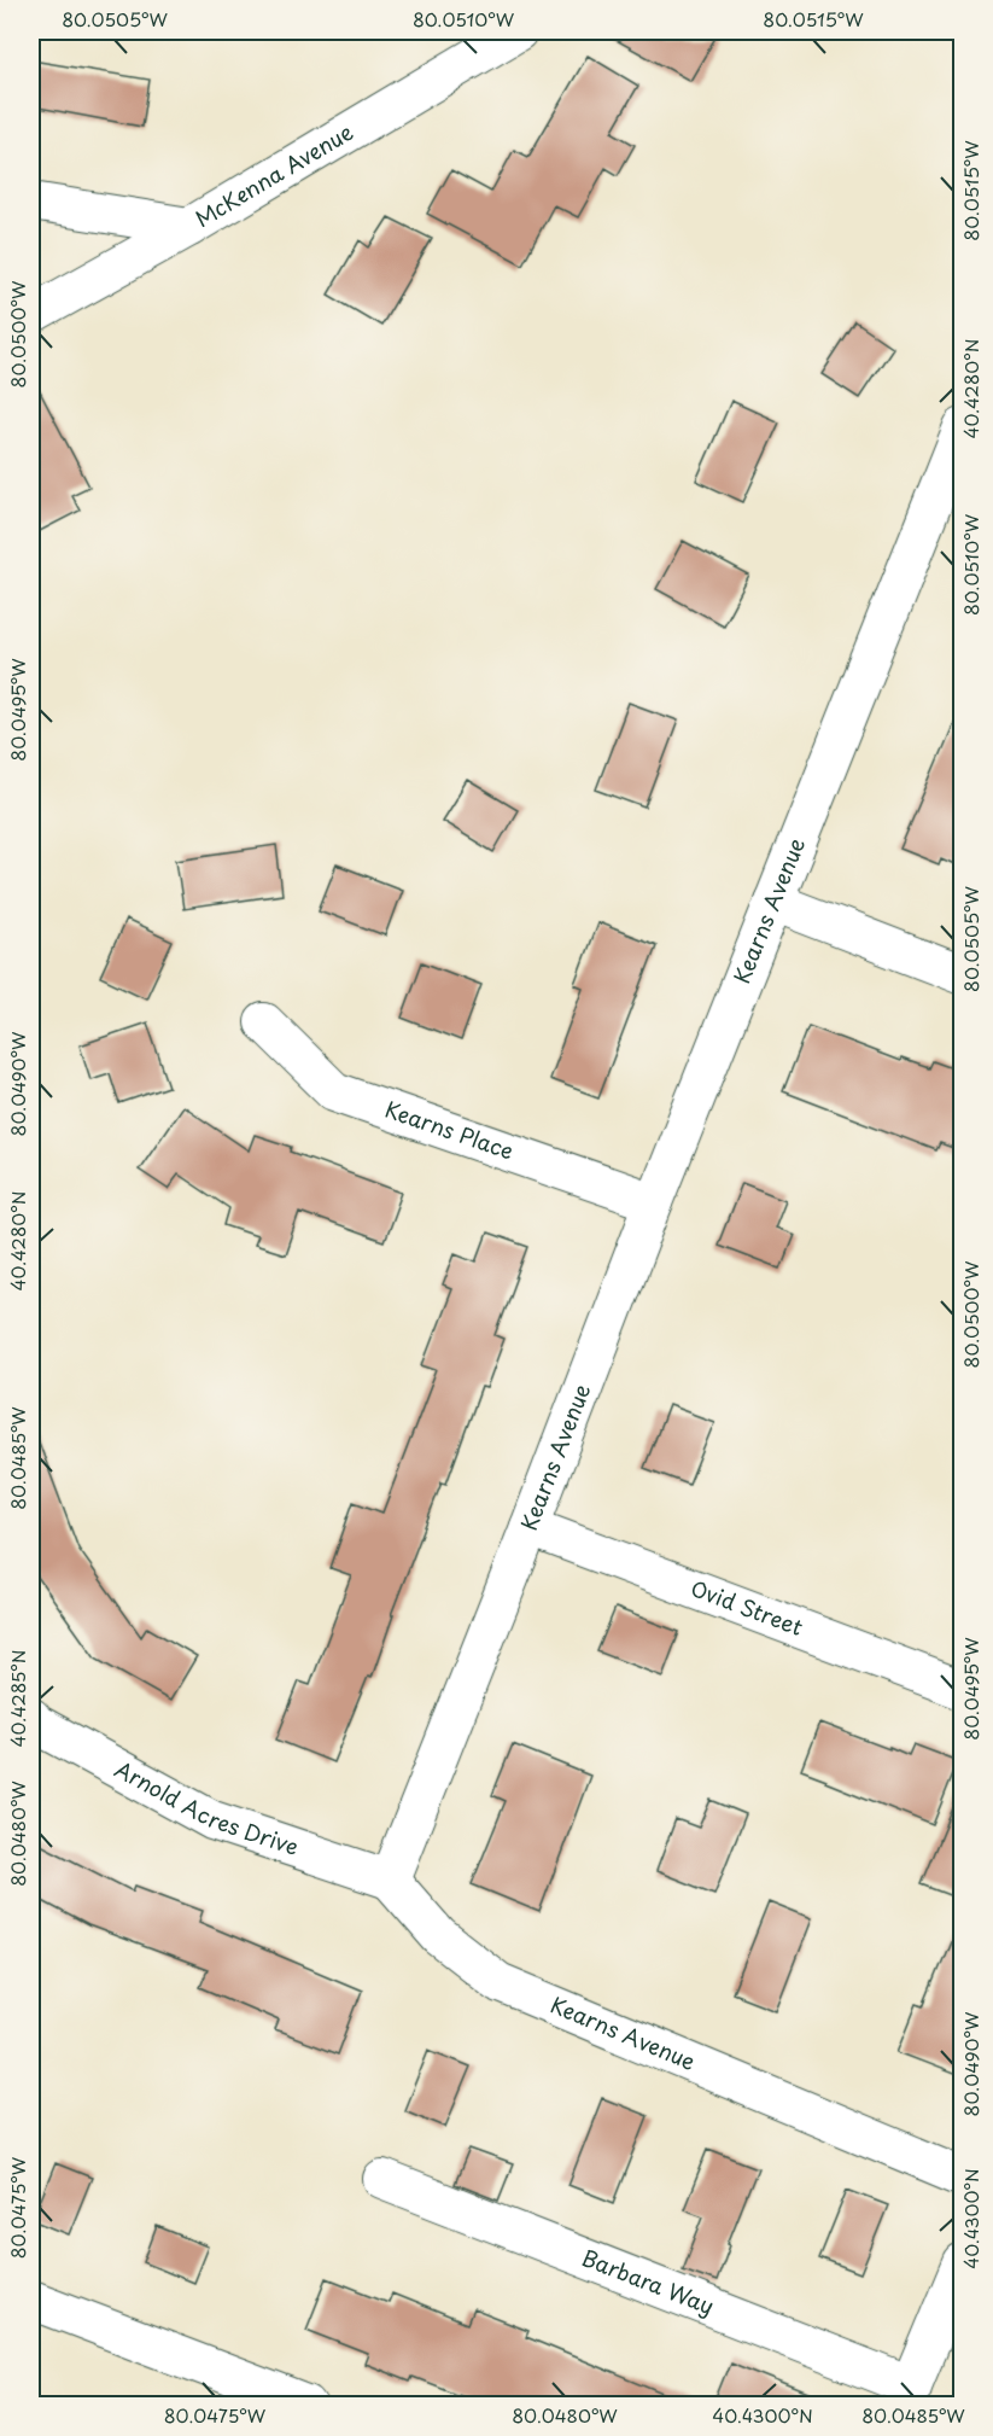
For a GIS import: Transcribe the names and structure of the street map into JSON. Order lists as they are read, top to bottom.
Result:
{
  "streets": {
    "street": [
      "McKenna Avenue",
      "Kearns Avenue",
      "Kearns Place",
      "Ovid Street",
      "Arnold Acres Drive",
      "Barbara Way"
    ]
  },
  "crossings": [
    ["Kearns Avenue", "Kearns Place"],
    ["Kearns Avenue", "Ovid Street"],
    ["Kearns Avenue", "Arnold Acres Drive"]
  ],
  "coordinates": [
    "80.0505°W",
    "80.0510°W",
    "80.0515°W",
    "80.0500°W",
    "40.4280°N",
    "80.0495°W",
    "80.0490°W",
    "80.0485°W",
    "40.4285°N",
    "80.0480°W",
    "80.0475°W",
    "40.4300°N"
  ]
}
